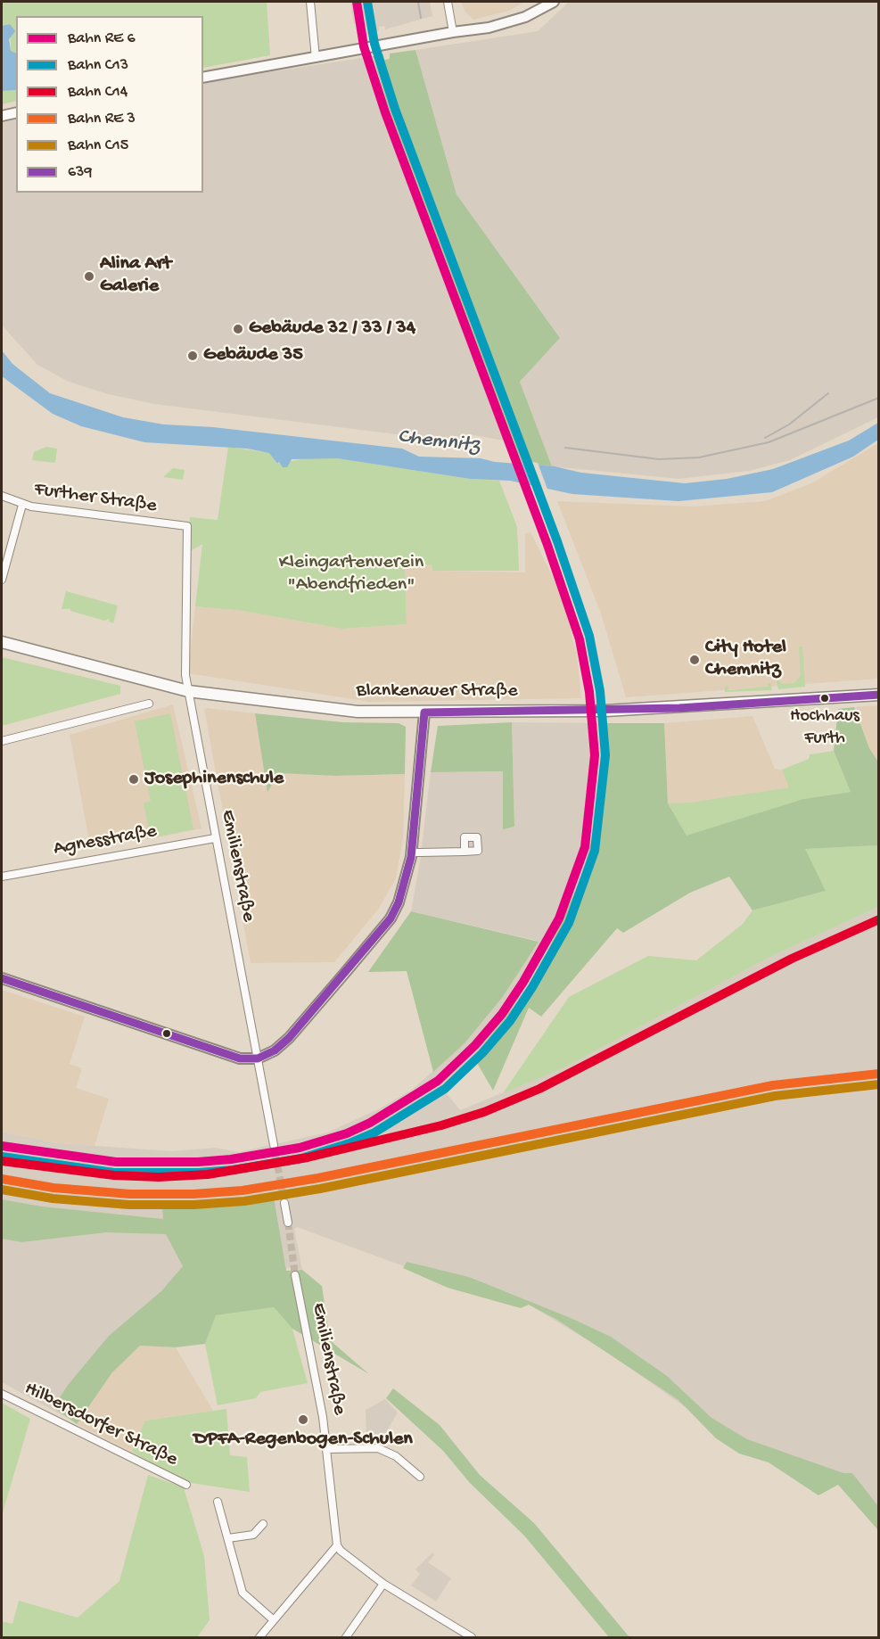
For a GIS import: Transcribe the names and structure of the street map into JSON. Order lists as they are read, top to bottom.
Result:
{
  "streets": {
    "main road": ["Blankenauer Straße"],
    "street": [
      "Further Straße",
      "Agnesstraße",
      "Emilienstraße",
      "Hilbersdorfer Straße"
    ]
  },
  "crossings": [
    ["Further Straße", "Emilienstraße"],
    ["Blankenauer Straße", "Emilienstraße"],
    ["Agnesstraße", "Emilienstraße"]
  ],
  "water": ["Chemnitz"],
  "parks": ["Kleingartenverein \"Abendfrieden\""],
  "places": [
    "Alina Art Galerie",
    "Gebäude 32 / 33 / 34",
    "Gebäude 35",
    "City Hotel Chemnitz",
    "Hochhaus Furth",
    "Josephinenschule",
    "DPFA-Regenbogen-Schulen"
  ],
  "lines": [
    "rail line C13",
    "transit line 639",
    "rail line C14",
    "rail line C15"
  ],
  "legend": [
    "Bahn RE 6",
    "Bahn C13",
    "Bahn C14",
    "Bahn RE 3",
    "Bahn C15",
    "639"
  ]
}
